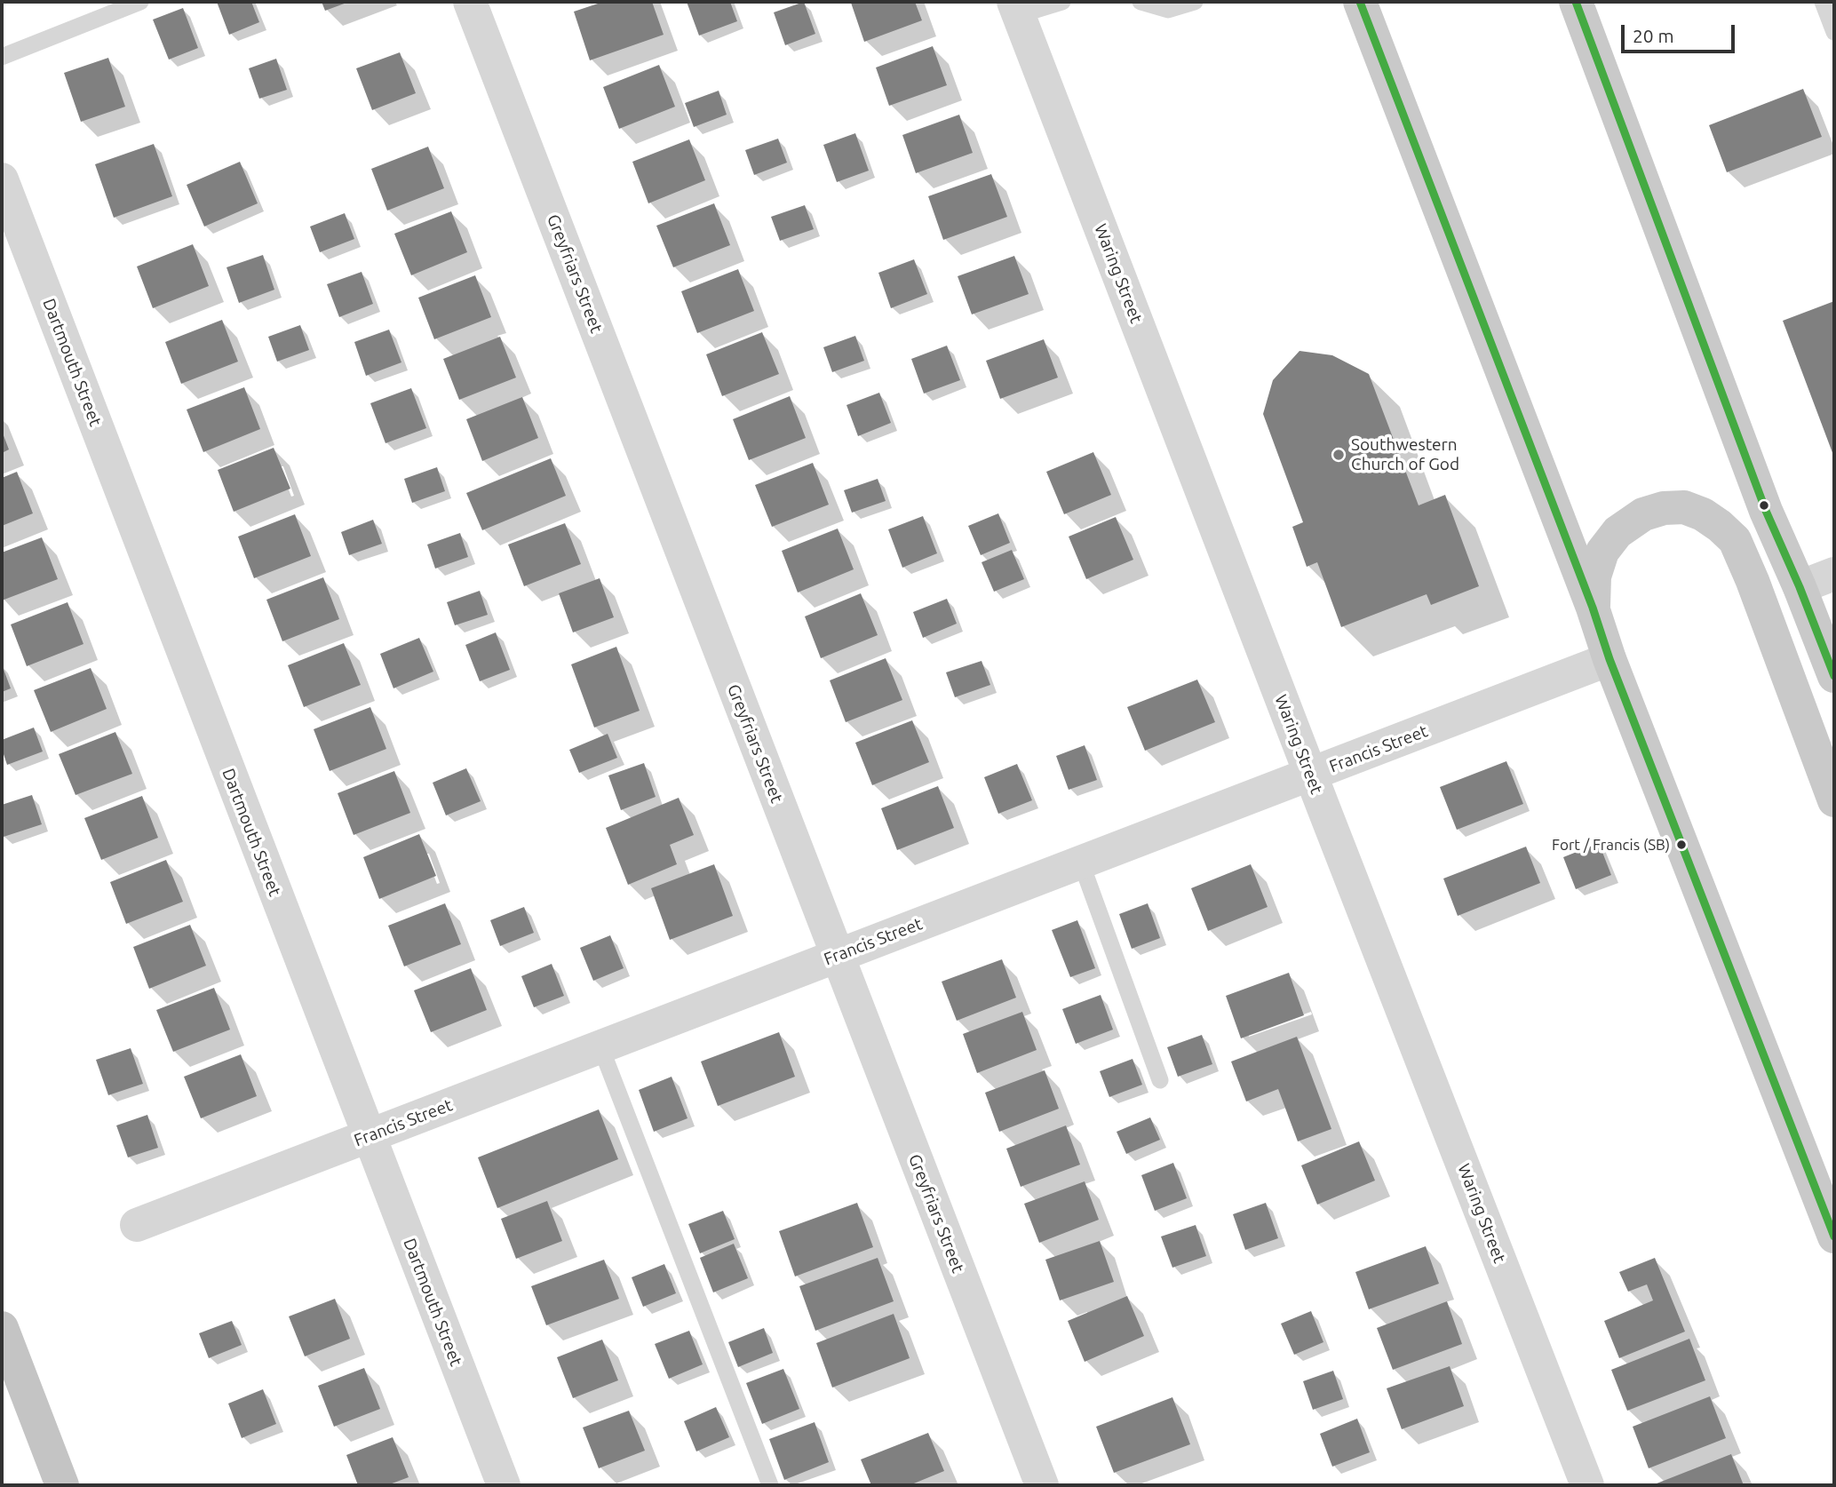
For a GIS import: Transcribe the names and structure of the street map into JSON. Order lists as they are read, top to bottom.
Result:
{
  "streets": {
    "street": [
      "Greyfriars Street",
      "Waring Street",
      "Dartmouth Street",
      "Francis Street"
    ]
  },
  "crossings": [
    ["Greyfriars Street", "Francis Street"],
    ["Waring Street", "Francis Street"],
    ["Dartmouth Street", "Francis Street"]
  ],
  "places": ["Southwestern Church of God", "Fort / Francis (SB)"],
  "scale_bar": "20 m"
}
